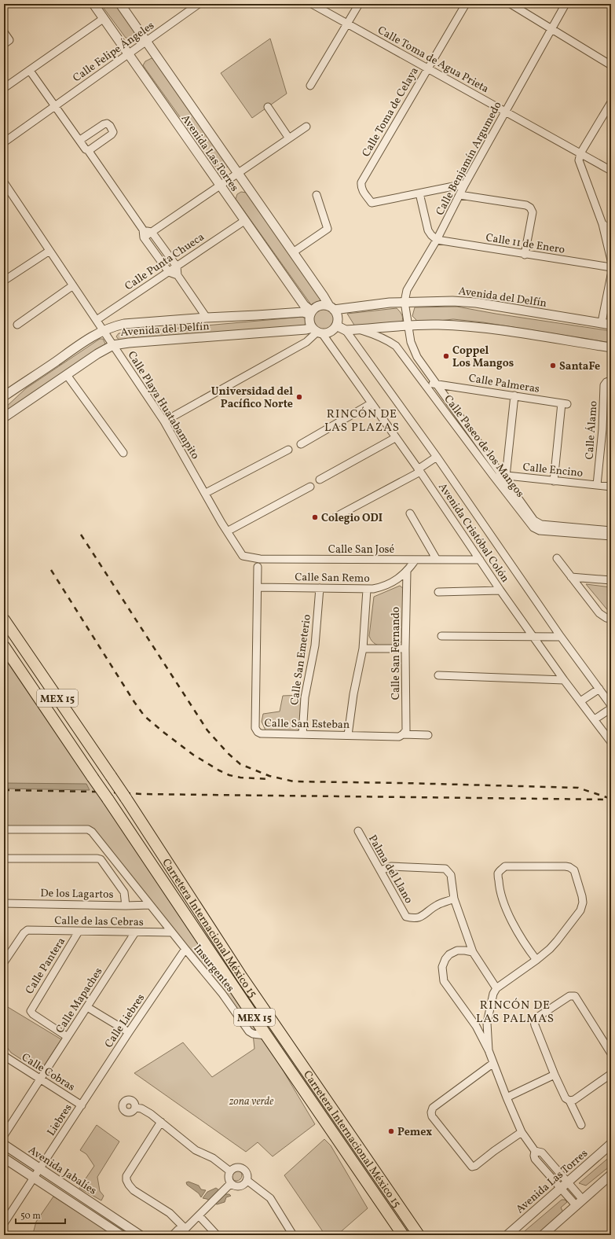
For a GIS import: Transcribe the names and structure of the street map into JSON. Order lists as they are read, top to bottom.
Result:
{
  "streets": {
    "main road": ["MEX 15", "Carretera Internacional México 15"],
    "street": [
      "Calle Felipe Ángeles",
      "Calle Toma de Agua Prieta",
      "Calle Toma de Celaya",
      "Avenida Las Torres",
      "Calle Benjamín Argumedo",
      "Calle 11 de Enero",
      "Calle Punta Chueca",
      "Avenida del Delfín",
      "Calle Palmeras",
      "Calle Playa Huatabampito",
      "Calle Álamo",
      "Calle Paseo de los Mangos",
      "Calle Encino",
      "Avenida Cristóbal Colón",
      "Calle San José",
      "Calle San Remo",
      "Calle San Fernando",
      "Calle San Emeterio",
      "Calle San Esteban",
      "Palma del Llano",
      "De los Lagartos",
      "Calle de las Cebras",
      "Calle Pantera",
      "Insurgentes",
      "Calle Mapaches",
      "Calle Liebres",
      "Calle Cobras",
      "Liebres",
      "Avenida Jabalíes"
    ]
  },
  "crossings": [
    ["Calle Felipe Ángeles", "Avenida Las Torres"],
    ["Calle Toma de Agua Prieta", "Calle Toma de Celaya"],
    ["Calle Toma de Agua Prieta", "Calle Benjamín Argumedo"],
    ["Avenida Las Torres", "Calle Punta Chueca"],
    ["Avenida Las Torres", "Avenida del Delfín"],
    ["Avenida Las Torres", "Avenida Cristóbal Colón"],
    ["Calle Benjamín Argumedo", "Calle 11 de Enero"],
    ["Calle Benjamín Argumedo", "Avenida del Delfín"],
    ["Calle Benjamín Argumedo", "Calle Paseo de los Mangos"],
    ["Calle Punta Chueca", "Calle Playa Huatabampito"],
    ["Avenida del Delfín", "Calle Playa Huatabampito"],
    ["Avenida del Delfín", "Avenida Cristóbal Colón"],
    ["Calle Palmeras", "Calle Paseo de los Mangos"],
    ["Calle Palmeras", "Calle Encino"],
    ["Calle Playa Huatabampito", "Calle San José"],
    ["Calle Álamo", "Calle Encino"],
    ["Calle Paseo de los Mangos", "Calle Encino"],
    ["Avenida Cristóbal Colón", "Calle San José"],
    ["Calle San José", "Calle San Remo"],
    ["Calle San Remo", "Calle San Fernando"],
    ["Calle San Remo", "Calle San Emeterio"],
    ["Calle San Remo", "Calle San Esteban"],
    ["Calle San Fernando", "Calle San Esteban"],
    ["Calle San Emeterio", "Calle San Esteban"],
    ["De los Lagartos", "Insurgentes"],
    ["Calle de las Cebras", "Calle Pantera"],
    ["Calle de las Cebras", "Insurgentes"],
    ["Calle de las Cebras", "Calle Mapaches"],
    ["Carretera Internacional México 15", "Insurgentes"],
    ["Calle Pantera", "Calle Mapaches"],
    ["Insurgentes", "Calle Liebres"],
    ["Calle Mapaches", "Calle Cobras"],
    ["Calle Liebres", "Calle Cobras"],
    ["Calle Liebres", "Liebres"],
    ["Calle Cobras", "Liebres"],
    ["Liebres", "Avenida Jabalíes"]
  ],
  "districts": ["RINCÓN DE LAS PLAZAS", "RINCÓN DE LAS PALMAS"],
  "parks": ["zona verde"],
  "places": [
    "Coppel Los Mangos",
    "SantaFe",
    "Universidad del Pacífico Norte",
    "Colegio ODI",
    "Pemex"
  ],
  "scale_bar": "50 m"
}
